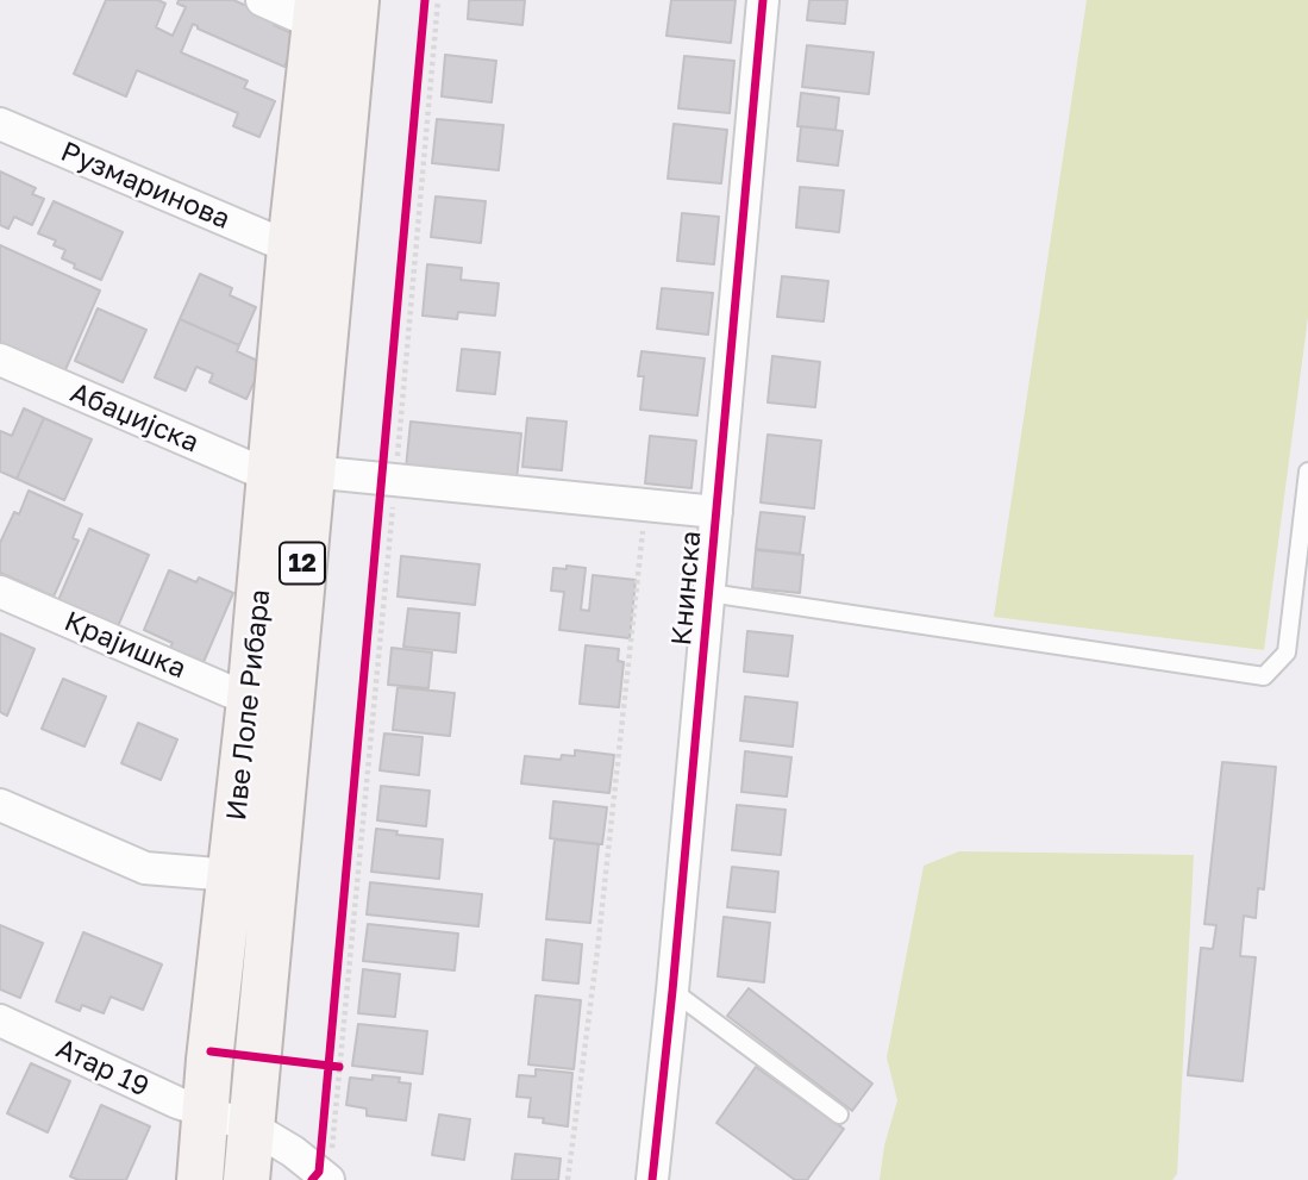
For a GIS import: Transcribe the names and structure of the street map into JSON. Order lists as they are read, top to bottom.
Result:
{
  "streets": {
    "main road": ["12", "Иве Лоле Рибара"],
    "street": [
      "Рузмаринова",
      "Абаџијска",
      "Книнска",
      "Крајишка",
      "Атар 19"
    ]
  },
  "crossings": [
    ["Рузмаринова", "Иве Лоле Рибара"],
    ["Абаџијска", "Иве Лоле Рибара"],
    ["12", "Иве Лоле Рибара"],
    ["12", "Атар 19"],
    ["Крајишка", "Иве Лоле Рибара"],
    ["Иве Лоле Рибара", "Атар 19"]
  ]
}
